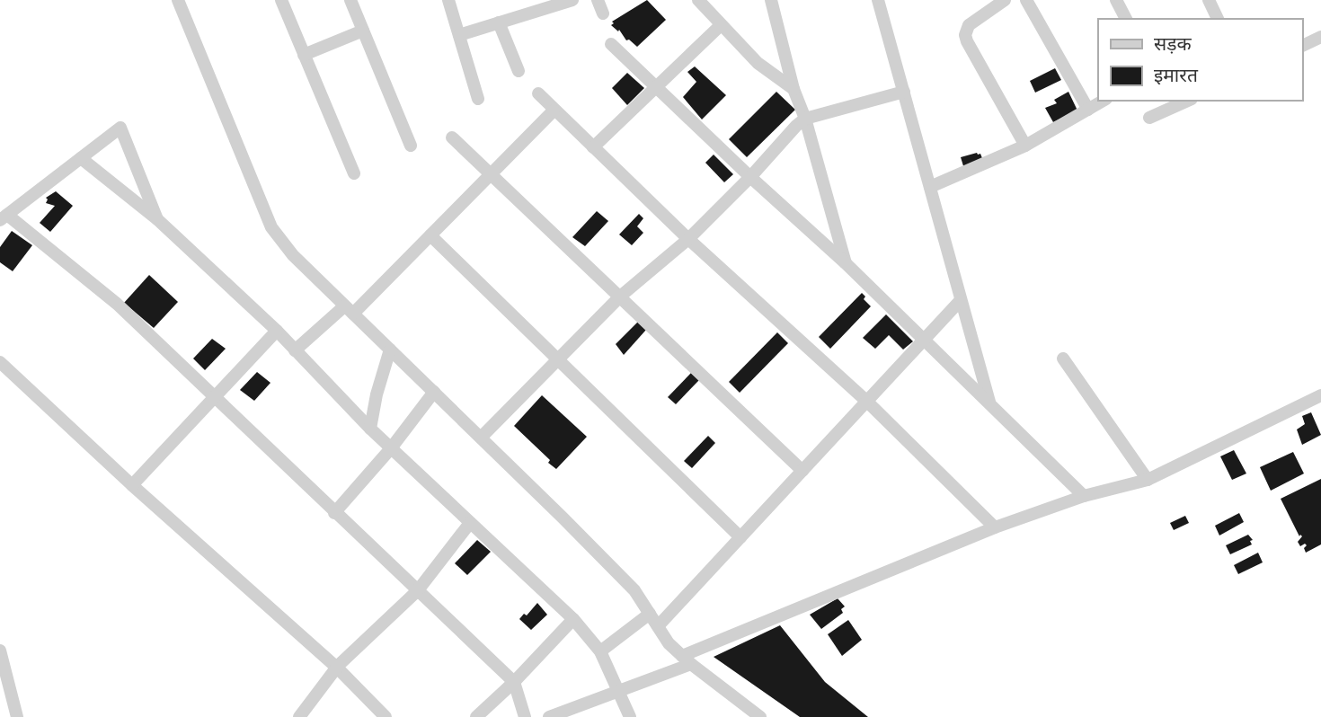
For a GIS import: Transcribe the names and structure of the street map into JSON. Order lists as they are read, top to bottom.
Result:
{
  "legend": ["सड़क", "इमारत"]
}
